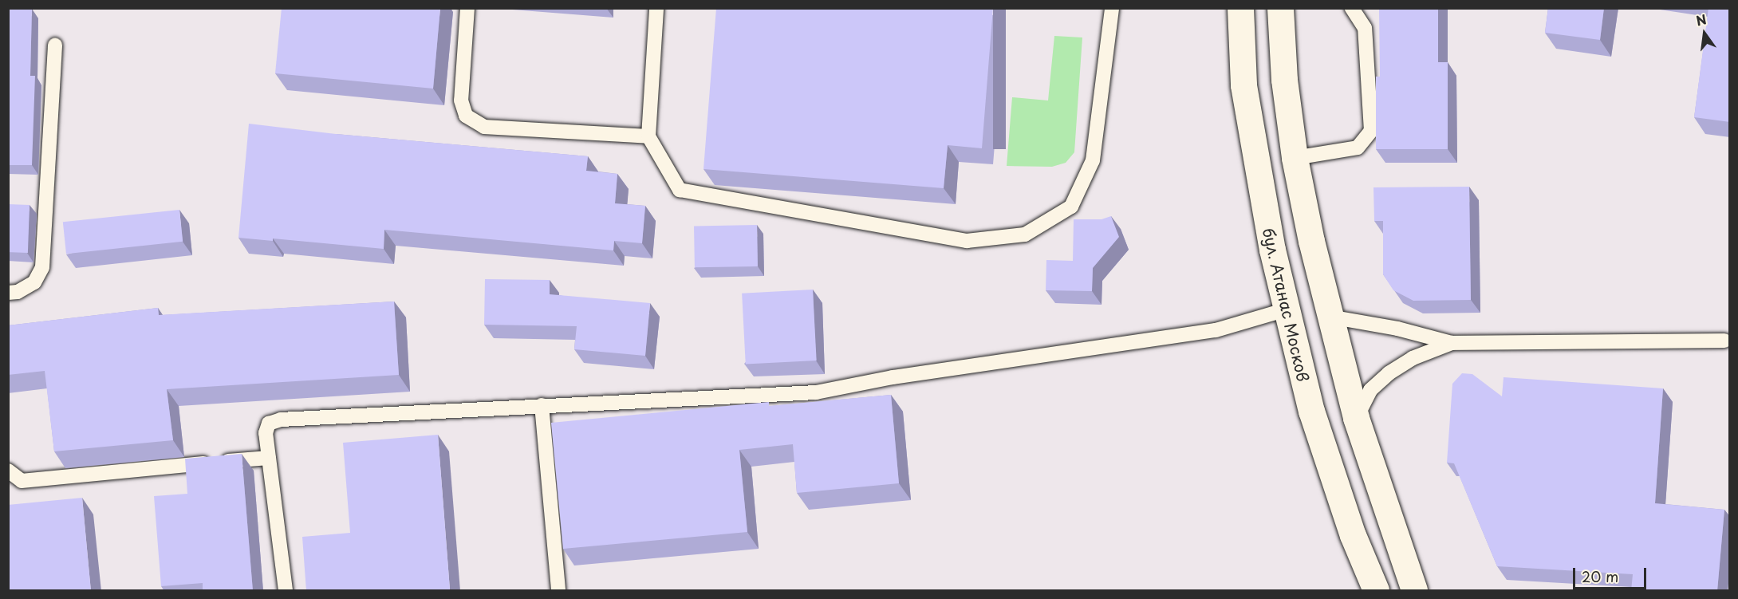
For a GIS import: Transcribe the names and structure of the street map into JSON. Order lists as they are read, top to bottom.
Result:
{
  "streets": {
    "main road": ["бул. Атанас Москов"]
  },
  "scale_bar": "20 m",
  "north": "top"
}
